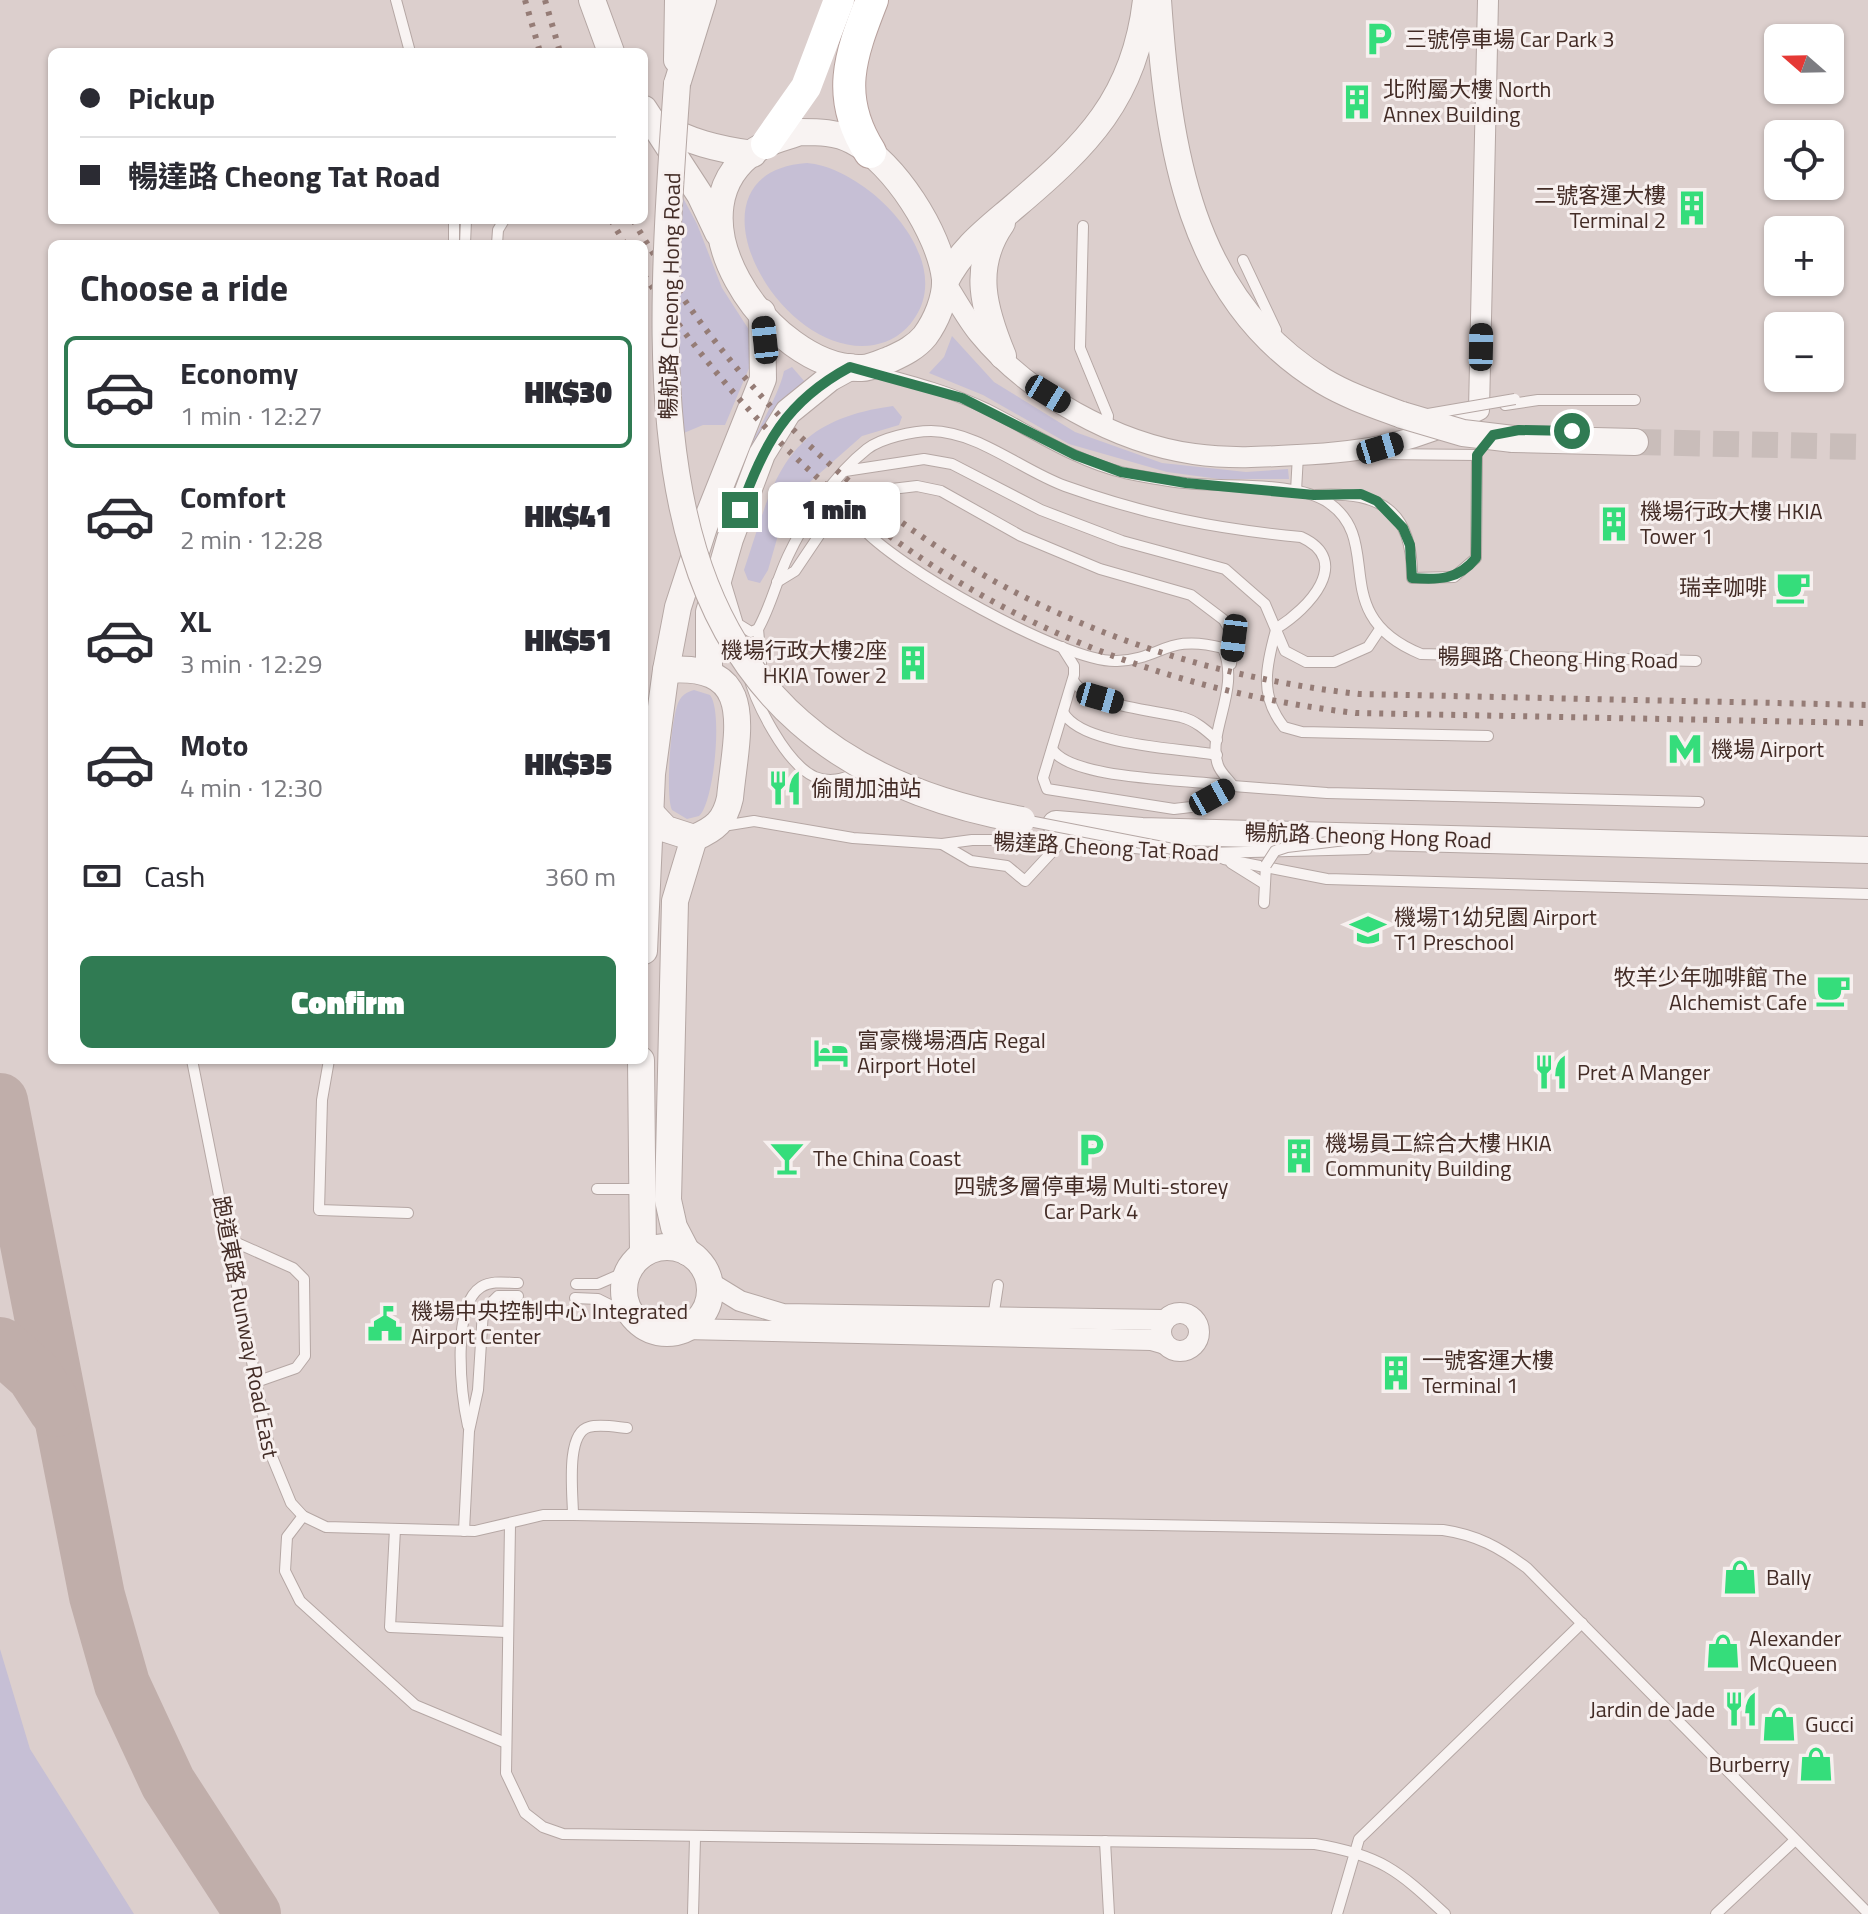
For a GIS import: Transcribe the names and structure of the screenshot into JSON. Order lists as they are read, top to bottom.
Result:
{
  "streets": {
    "street": ["暢航路 Cheong Hong Road"],
    "lane": ["暢興路 Cheong Hing Road", "暢達路 Cheong Tat Road", "跑道東路 Runway Road East"]
  },
  "places": {
    "parking": ["三號停車場 Car Park 3", "四號多層停車場 Multi-storey Car Park 4"],
    "building": [
      "北附屬大樓 North Annex Building",
      "二號客運大樓 Terminal 2",
      "機場行政大樓 HKIA Tower 1",
      "機場行政大樓2座 HKIA Tower 2",
      "機場員工綜合大樓 HKIA Community Building",
      "一號客運大樓 Terminal 1"
    ],
    "cafe": ["瑞幸咖啡", "牧羊少年咖啡館 The Alchemist Cafe"],
    "metro station": ["機場 Airport"],
    "restaurant": ["偷閒加油站", "Pret A Manger", "Jardin de Jade"],
    "school or university": ["機場T1幼兒園 Airport T1 Preschool"],
    "hotel": ["富豪機場酒店 Regal Airport Hotel"],
    "bar": ["The China Coast"],
    "public building": ["機場中央控制中心 Integrated Airport Center"],
    "shop": [
      "Bally",
      "Alexander McQueen",
      "Gucci",
      "Burberry"
    ]
  },
  "north": "left",
  "page": {
    "map_buttons": ["+", "−"],
    "banner": ["Pickup", "暢達路 Cheong Tat Road"],
    "heading": "Choose a ride",
    "list": [
      {
        "name": "Economy",
        "note": "1 min · 12:27",
        "value": "HK$30"
      },
      {
        "name": "Comfort",
        "note": "2 min · 12:28",
        "value": "HK$41"
      },
      {
        "name": "XL",
        "note": "3 min · 12:29",
        "value": "HK$51"
      },
      {
        "name": "Moto",
        "note": "4 min · 12:30",
        "value": "HK$35"
      }
    ],
    "bubble": "1 min",
    "pay": ["Cash", "360 m"],
    "buttons": "Confirm"
  }
}
